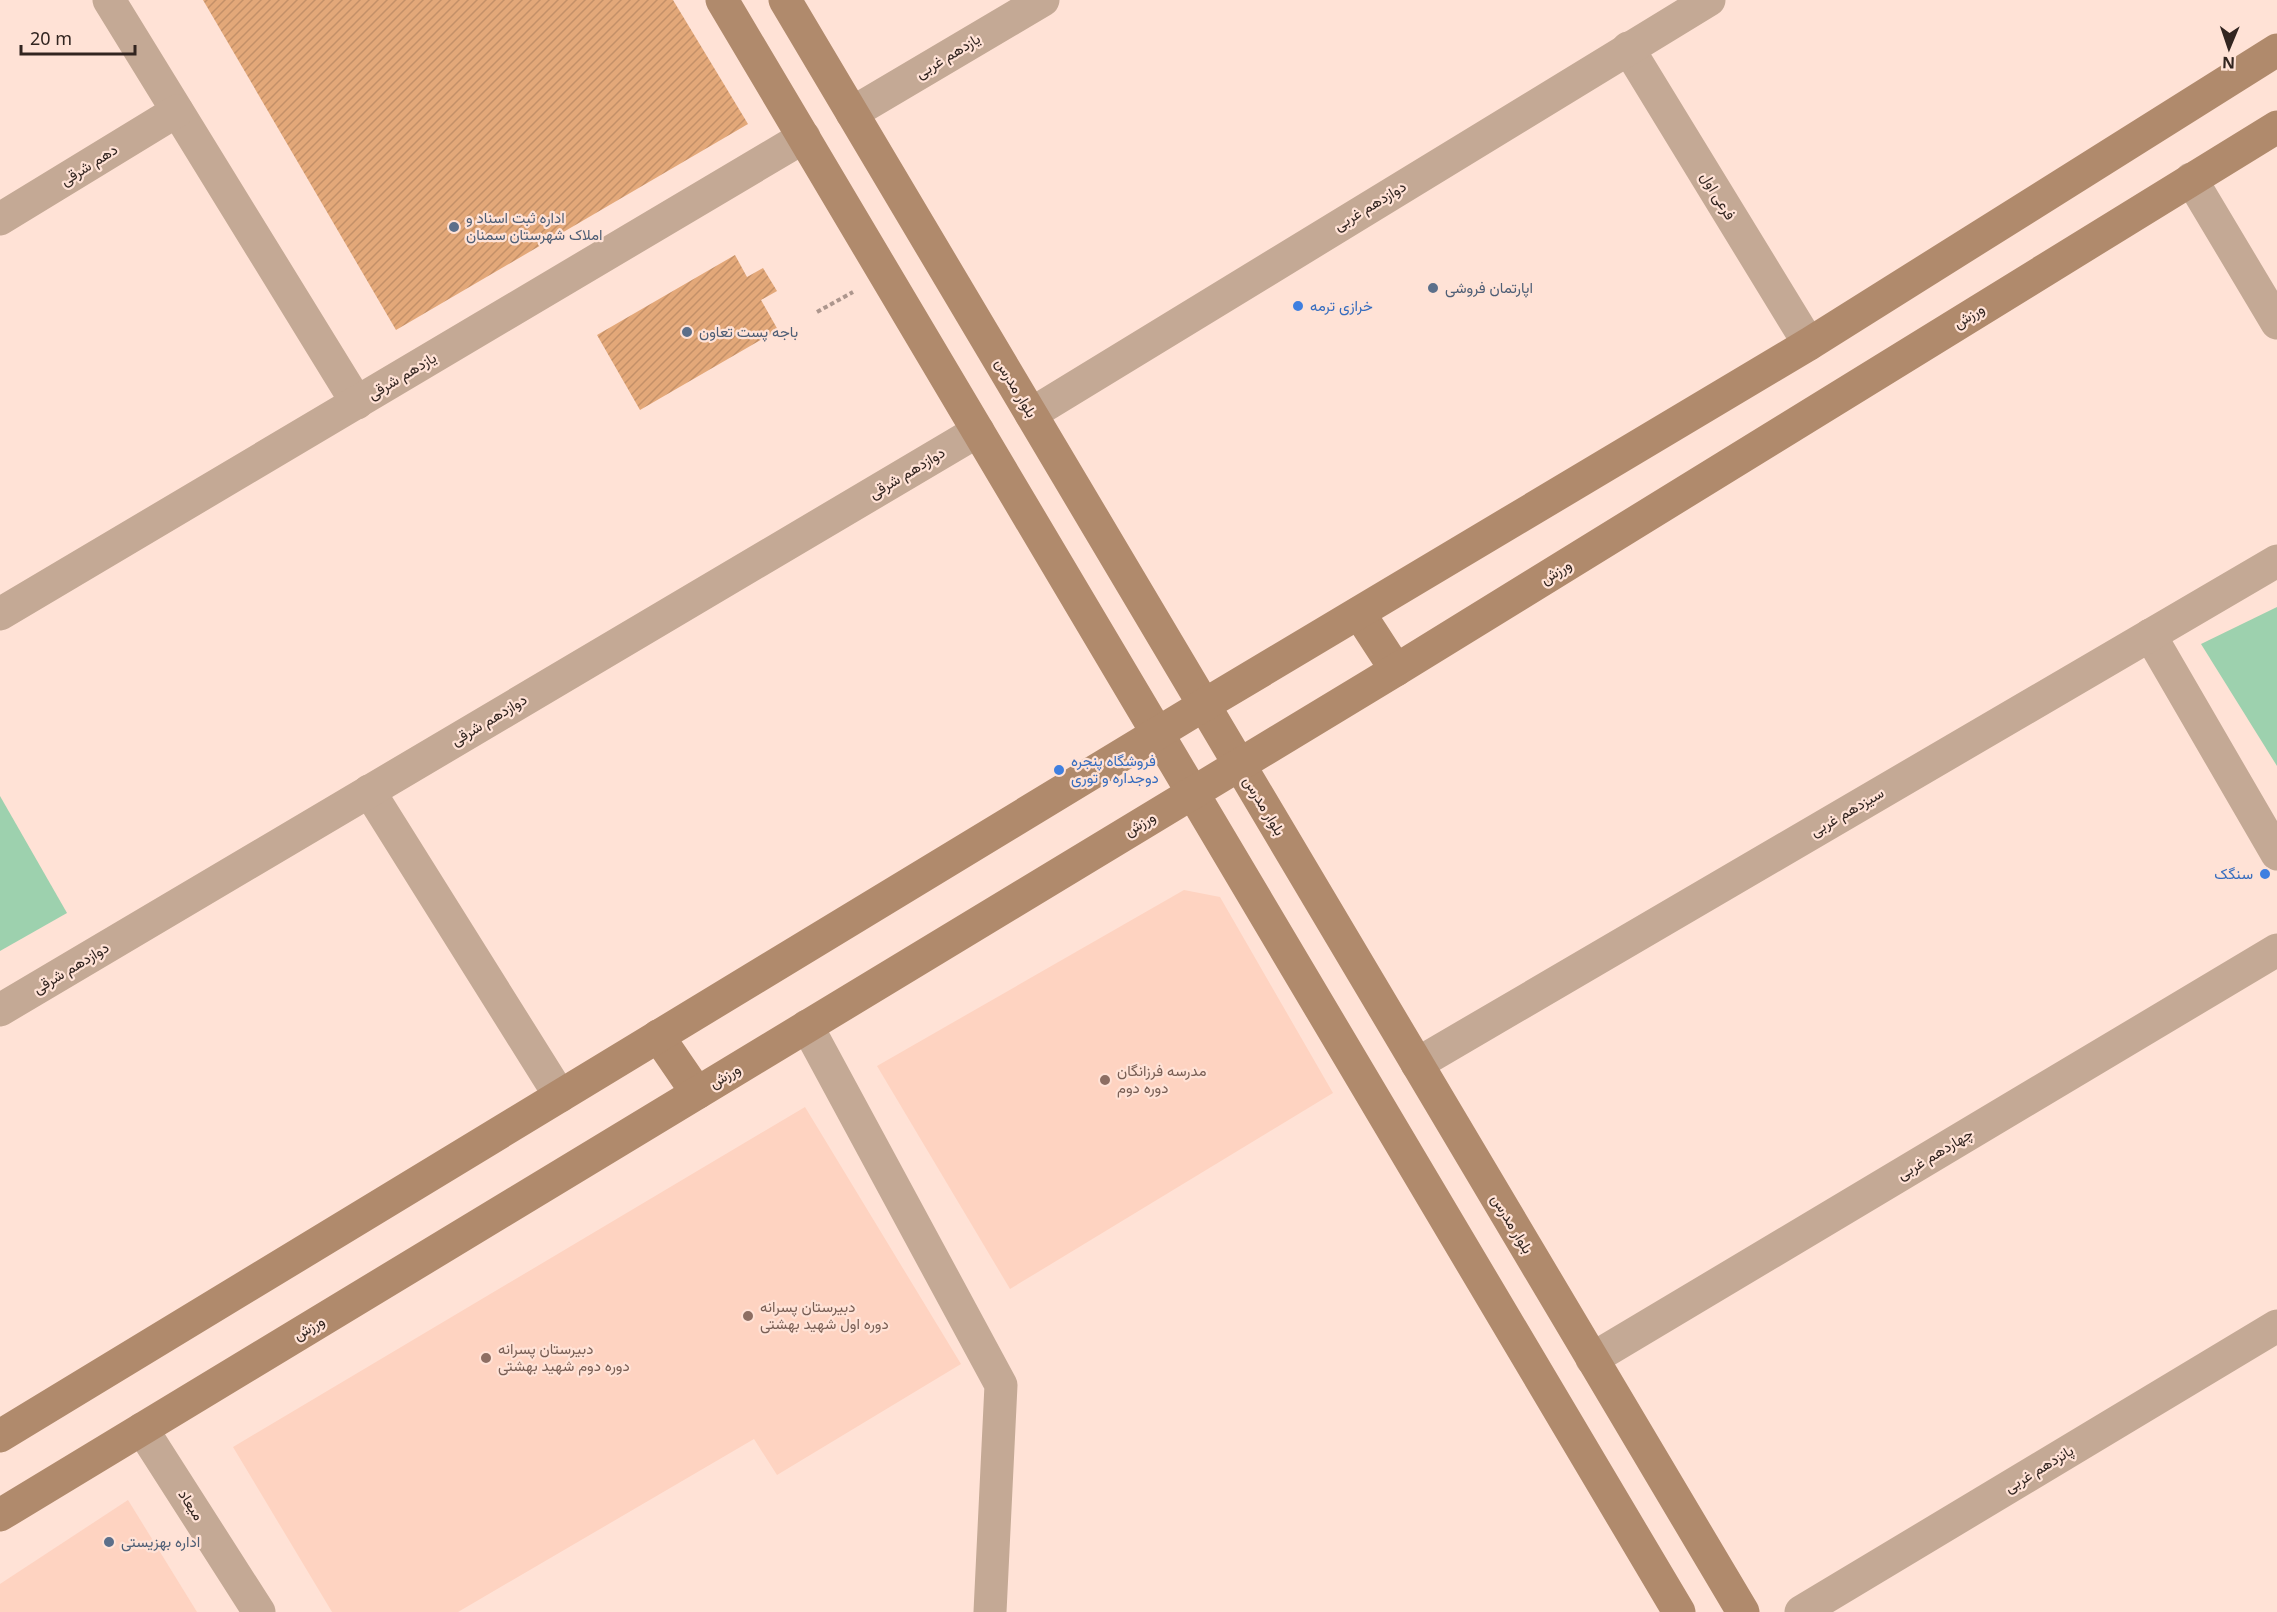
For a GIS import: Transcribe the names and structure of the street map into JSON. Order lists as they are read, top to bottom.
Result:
{
  "streets": {
    "main road": ["ورزش", "بلوار مدرس"],
    "street": [
      "یازدهم غربی",
      "دهم شرقی",
      "فرعی اول",
      "دوازدهم غربی",
      "یازدهم شرقی",
      "دوازدهم شرقی",
      "سیزدهم غربی",
      "چهاردهم غربی",
      "پانزدهم غربی",
      "میعاد"
    ]
  },
  "crossings": [
    ["یازدهم غربی", "بلوار مدرس"],
    ["فرعی اول", "دوازدهم غربی"],
    ["دوازدهم غربی", "بلوار مدرس"],
    ["ورزش", "بلوار مدرس"],
    ["ورزش", "میعاد"],
    ["بلوار مدرس", "سیزدهم غربی"],
    ["بلوار مدرس", "چهاردهم غربی"]
  ],
  "places": [
    "اداره ثبت اسناد و املاک شهرستان سمنان",
    "اپارتمان فروشی",
    "خرازی ترمه",
    "باجه پست تعاون",
    "فروشگاه پنجره دوجداره و توری",
    "سنگک",
    "مدرسه فرزانگان دوره دوم",
    "دبیرستان پسرانه دوره اول شهید بهشتی",
    "دبیرستان پسرانه دوره دوم شهید بهشتی",
    "اداره بهزیستی"
  ],
  "scale_bar": "20 m",
  "north": "bottom"
}
